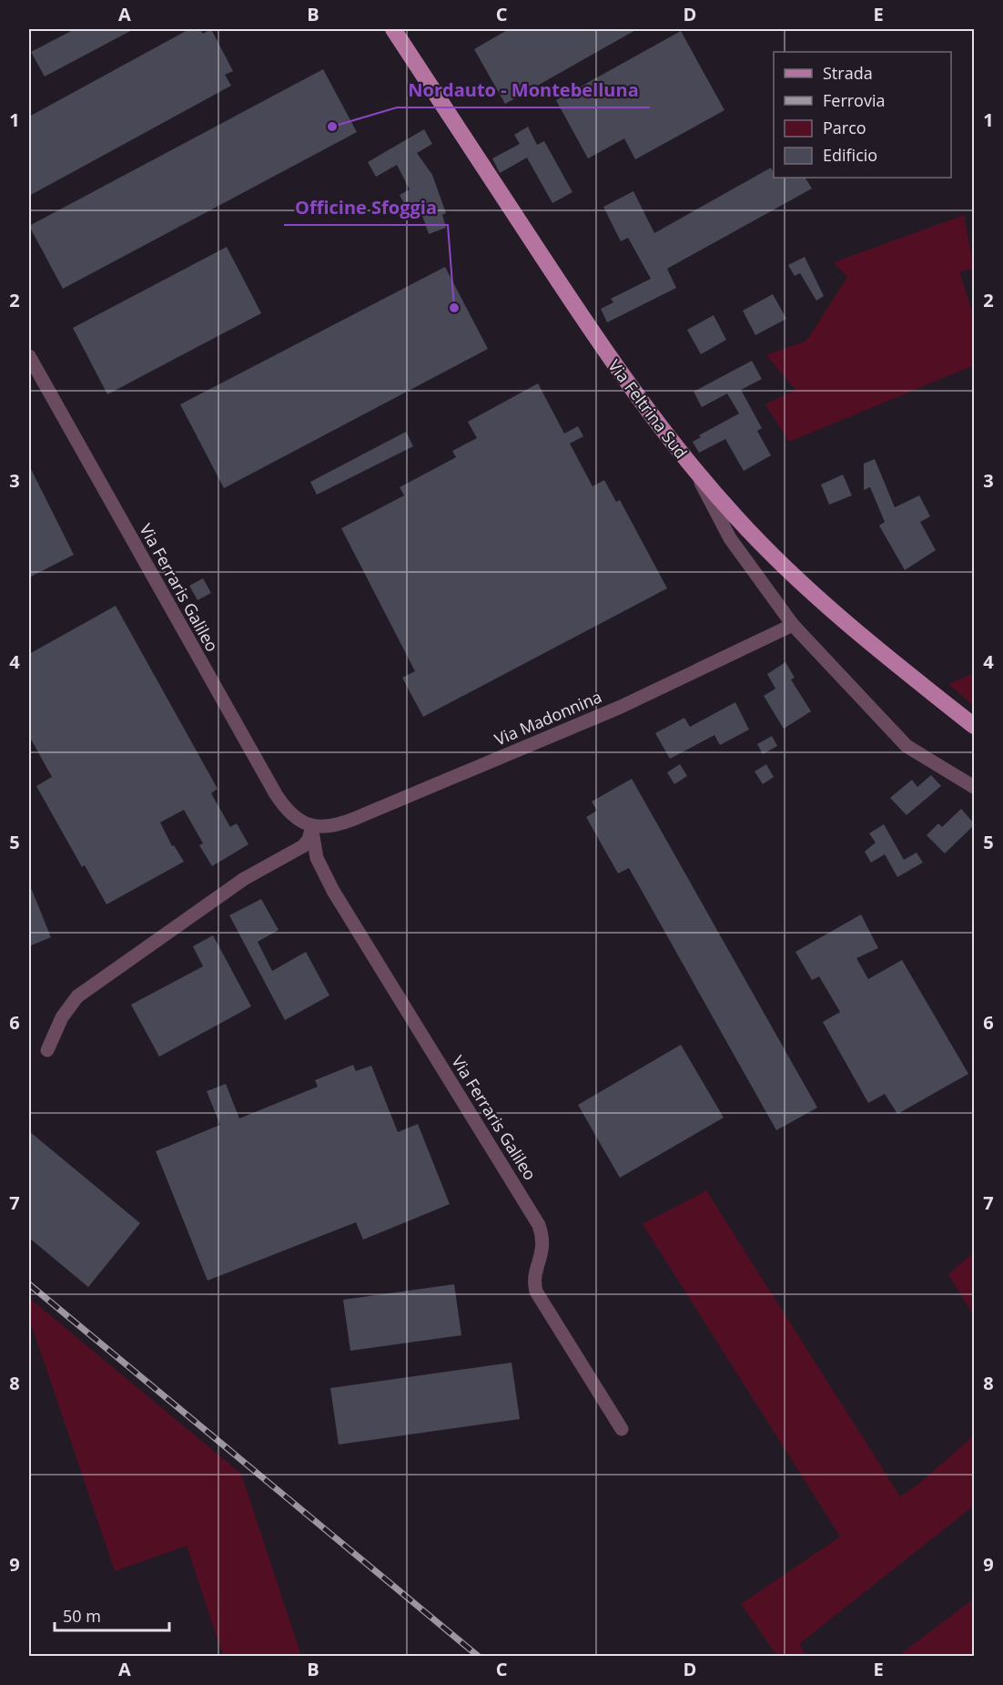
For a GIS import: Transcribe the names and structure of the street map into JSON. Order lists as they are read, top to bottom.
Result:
{
  "streets": {
    "main road": ["Via Feltrina Sud"],
    "street": ["Via Ferraris Galileo", "Via Madonnina"]
  },
  "crossings": [
    ["Via Ferraris Galileo", "Via Madonnina"]
  ],
  "places": ["Nordauto - Montebelluna", "Officine Sfoggia"],
  "legend": [
    "Strada",
    "Ferrovia",
    "Parco",
    "Edificio"
  ],
  "scale_bar": "50 m",
  "grid": {
    "columns": [
      "A",
      "B",
      "C",
      "D",
      "E"
    ],
    "rows": [
      "1",
      "2",
      "3",
      "4",
      "5",
      "6",
      "7",
      "8",
      "9"
    ]
  }
}
